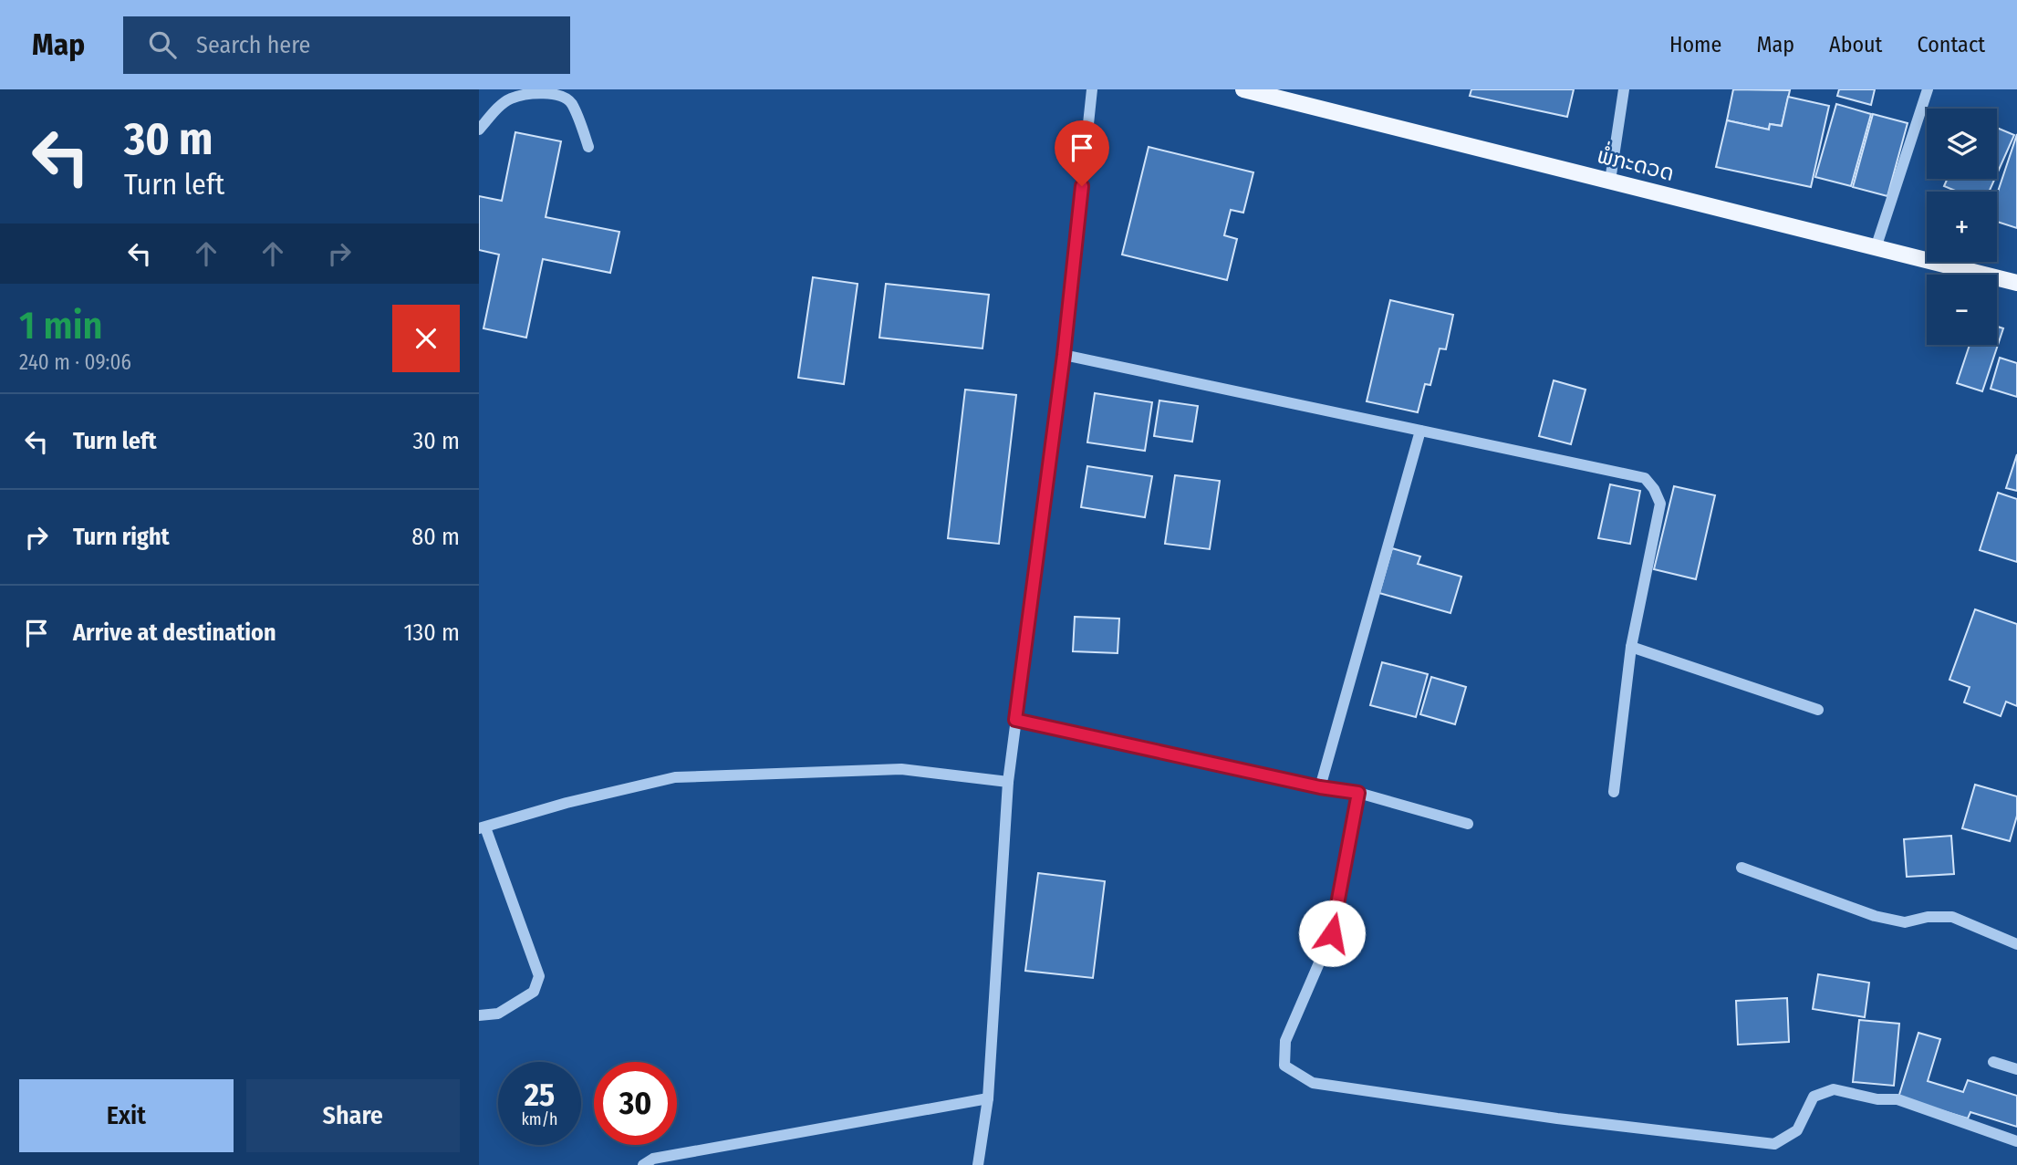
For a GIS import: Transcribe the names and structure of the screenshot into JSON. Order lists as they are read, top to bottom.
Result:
{
  "streets": {
    "main road": ["ພໍ່ກະດວດ"]
  },
  "page": {
    "header": "Map",
    "search": "Search here",
    "nav": [
      "Home",
      "Map",
      "About",
      "Contact"
    ],
    "turn": ["30 m", "Turn left"],
    "map_buttons": ["+", "−"],
    "heading": ["1 min", "240 m · 09:06"],
    "list": [
      {
        "name": "Turn left",
        "value": "30 m"
      },
      {
        "name": "Turn right",
        "value": "80 m"
      },
      {
        "name": "Arrive at destination",
        "value": "130 m"
      }
    ],
    "speed": "25 km/h",
    "limit": "30",
    "buttons": ["Exit", "Share"]
  }
}
